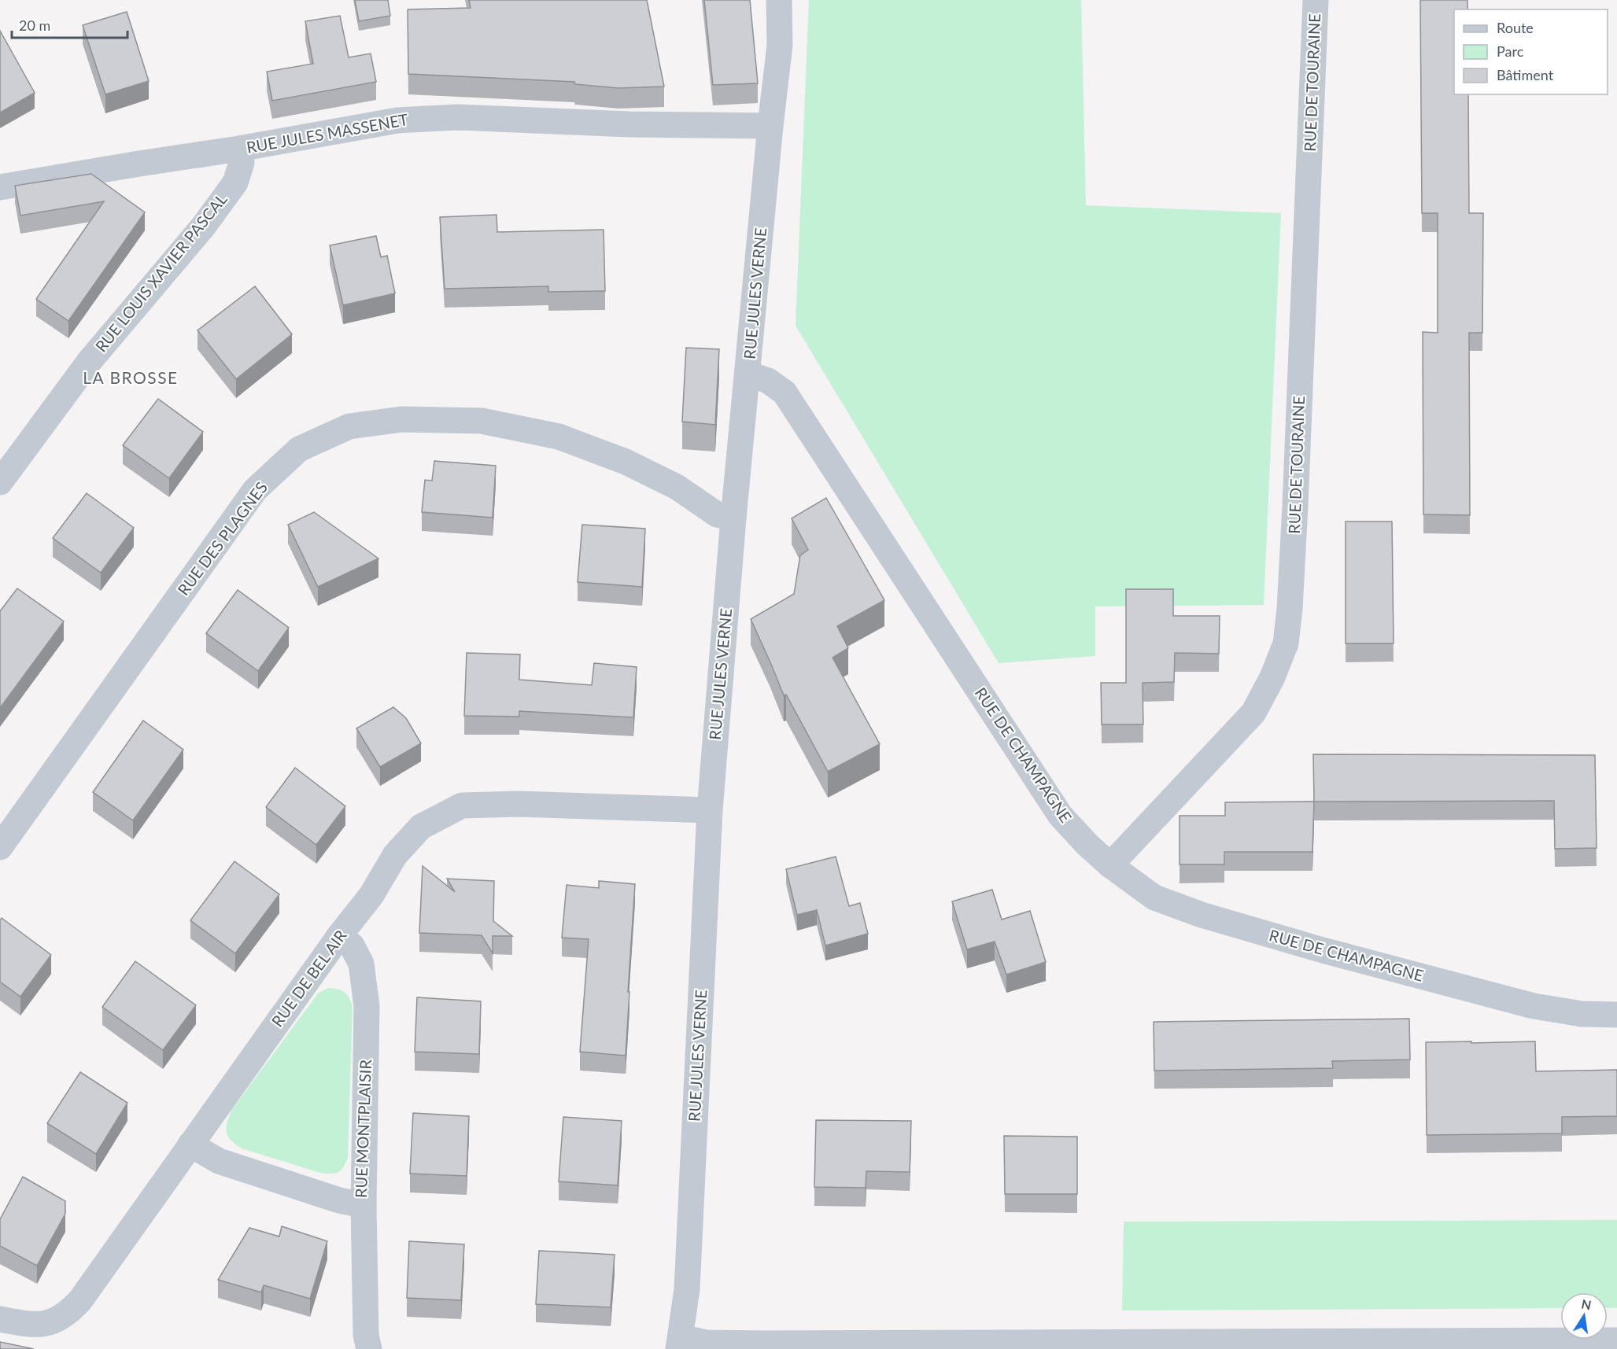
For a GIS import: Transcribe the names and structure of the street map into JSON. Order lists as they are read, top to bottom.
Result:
{
  "streets": {
    "street": [
      "RUE DE TOURAINE",
      "RUE JULES MASSENET",
      "RUE LOUIS XAVIER PASCAL",
      "RUE JULES VERNE",
      "RUE DES PLAGNES",
      "RUE DE CHAMPAGNE",
      "RUE DE BEL AIR",
      "RUE MONTPLAISIR"
    ]
  },
  "crossings": [
    ["RUE DE TOURAINE", "RUE DE CHAMPAGNE"],
    ["RUE JULES MASSENET", "RUE LOUIS XAVIER PASCAL"],
    ["RUE JULES MASSENET", "RUE JULES VERNE"],
    ["RUE JULES VERNE", "RUE DES PLAGNES"],
    ["RUE JULES VERNE", "RUE DE CHAMPAGNE"],
    ["RUE JULES VERNE", "RUE DE BEL AIR"],
    ["RUE DE BEL AIR", "RUE MONTPLAISIR"]
  ],
  "districts": ["LA BROSSE"],
  "legend": ["Route", "Parc", "Bâtiment"],
  "scale_bar": "20 m",
  "north": "top"
}
